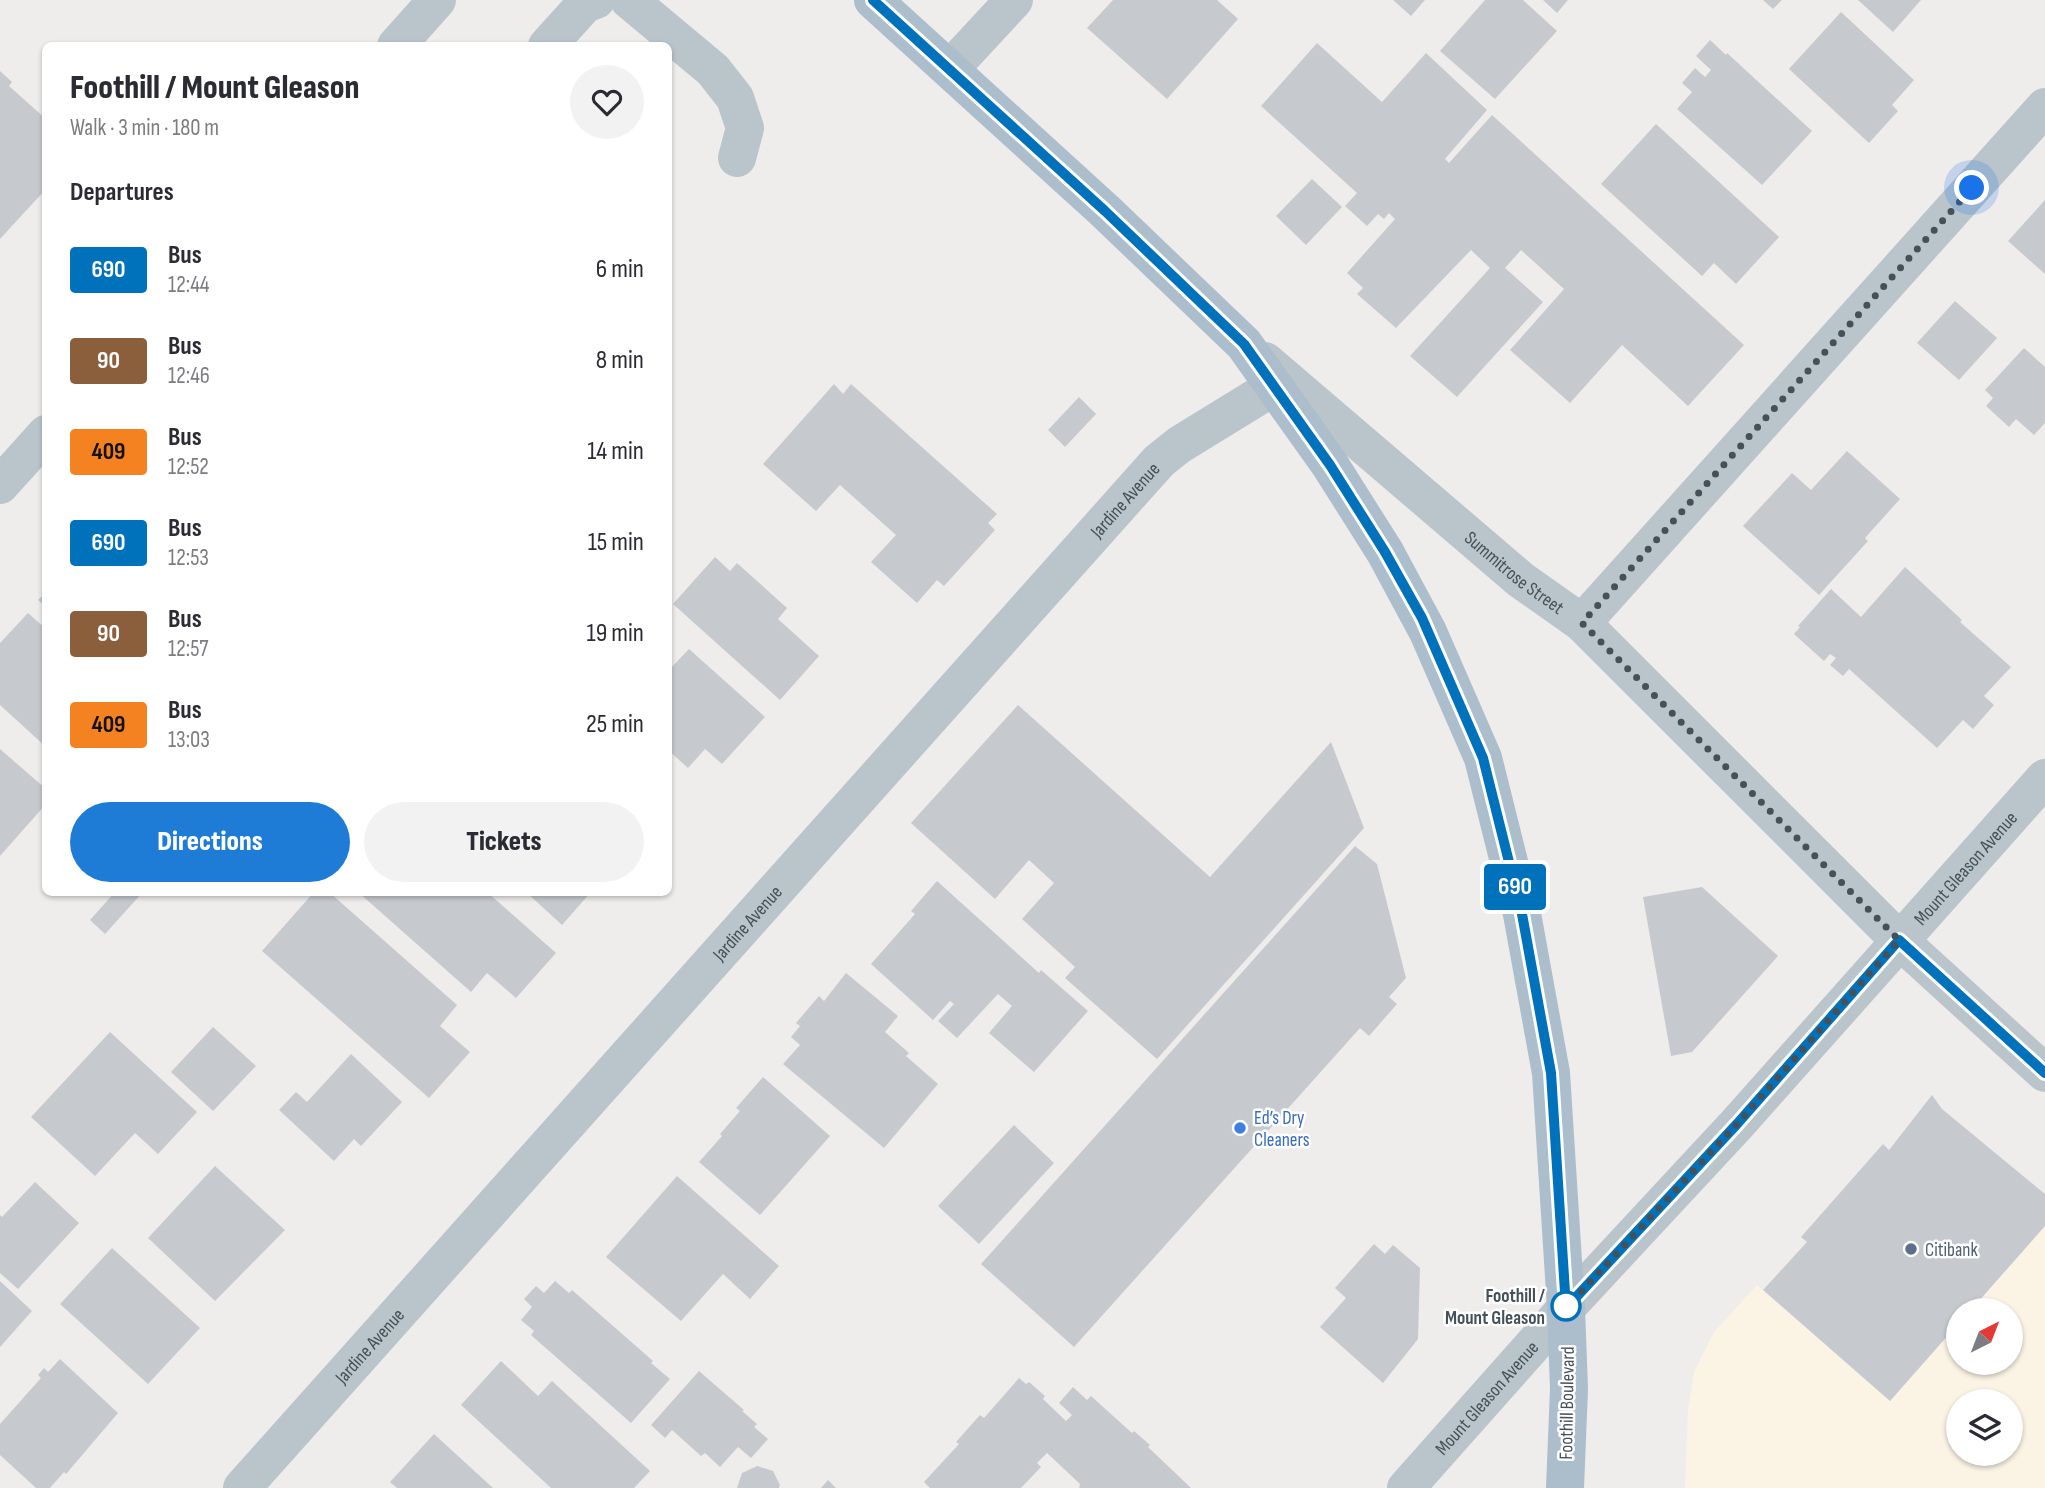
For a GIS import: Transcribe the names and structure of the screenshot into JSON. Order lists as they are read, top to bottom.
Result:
{
  "streets": {
    "main road": ["Foothill Boulevard"],
    "street": ["Jardine Avenue", "Summitrose Street", "Mount Gleason Avenue"]
  },
  "crossings": [
    ["Jardine Avenue", "Foothill Boulevard"],
    ["Summitrose Street", "Mount Gleason Avenue"],
    ["Summitrose Street", "Foothill Boulevard"],
    ["Mount Gleason Avenue", "Foothill Boulevard"]
  ],
  "places": ["Ed’s Dry Cleaners", "Citibank", "Foothill / Mount Gleason"],
  "lines": ["bus line 690"],
  "north": "top right",
  "page": {
    "on_map": "690",
    "heading": [
      ["Foothill / Mount Gleason", "Walk · 3 min · 180 m"],
      "Departures"
    ],
    "list": [
      {
        "mark": "690",
        "name": "Bus",
        "note": "12:44",
        "value": "6 min"
      },
      {
        "mark": "90",
        "name": "Bus",
        "note": "12:46",
        "value": "8 min"
      },
      {
        "mark": "409",
        "name": "Bus",
        "note": "12:52",
        "value": "14 min"
      },
      {
        "mark": "690",
        "name": "Bus",
        "note": "12:53",
        "value": "15 min"
      },
      {
        "mark": "90",
        "name": "Bus",
        "note": "12:57",
        "value": "19 min"
      },
      {
        "mark": "409",
        "name": "Bus",
        "note": "13:03",
        "value": "25 min"
      }
    ],
    "buttons": ["Directions", "Tickets"]
  }
}
